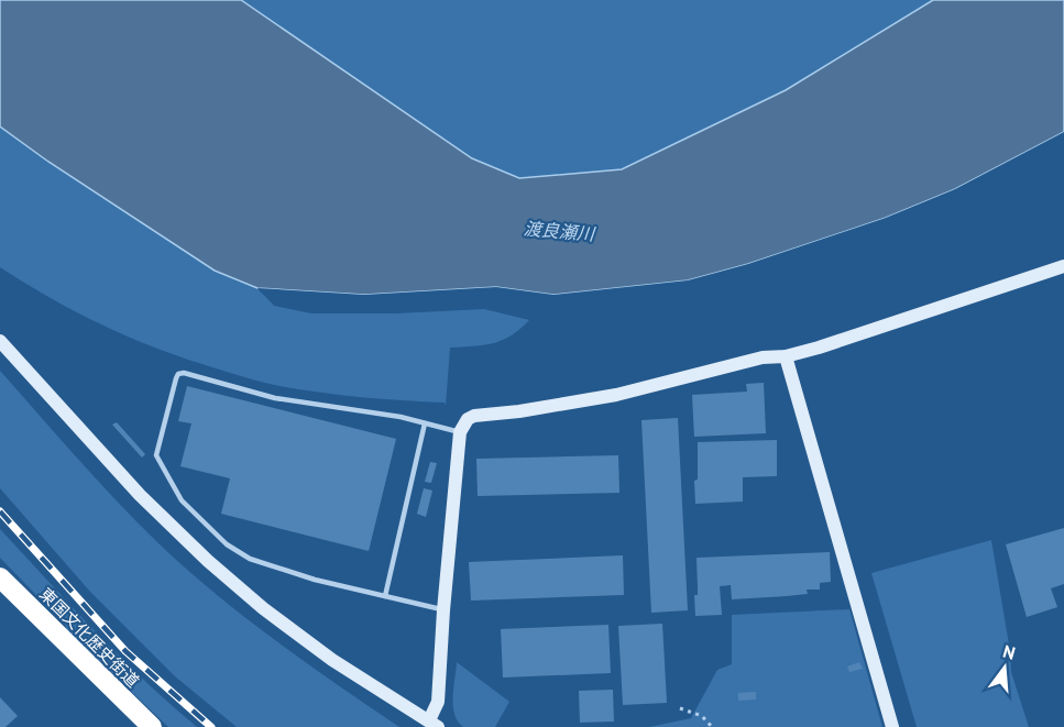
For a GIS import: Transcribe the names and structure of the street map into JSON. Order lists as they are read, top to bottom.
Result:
{
  "streets": {
    "highway": ["東国文化歴史街道"]
  },
  "water": ["渡良瀬川"],
  "north": "top"
}
